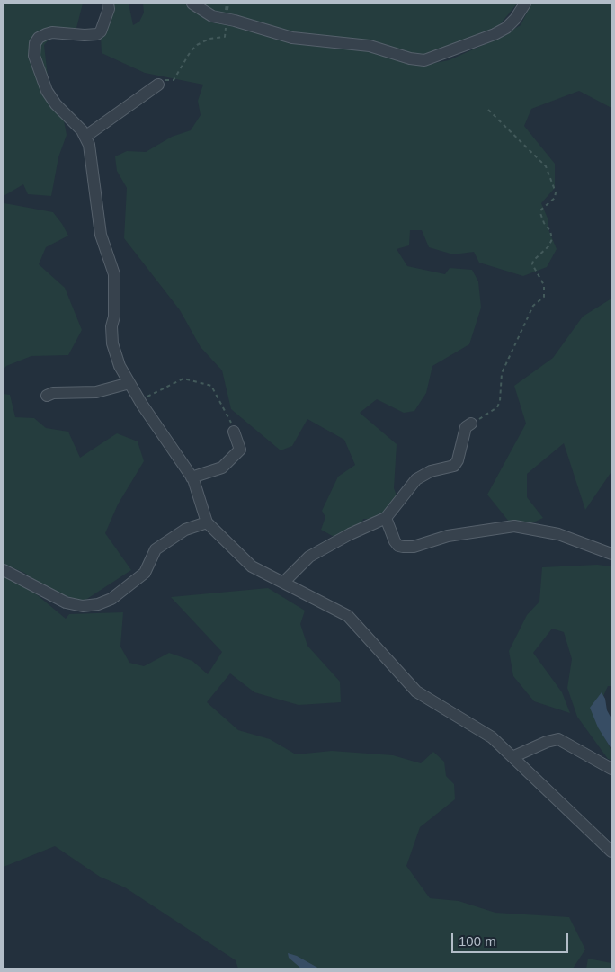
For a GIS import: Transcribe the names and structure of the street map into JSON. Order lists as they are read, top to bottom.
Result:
{
  "scale_bar": "100 m"
}
